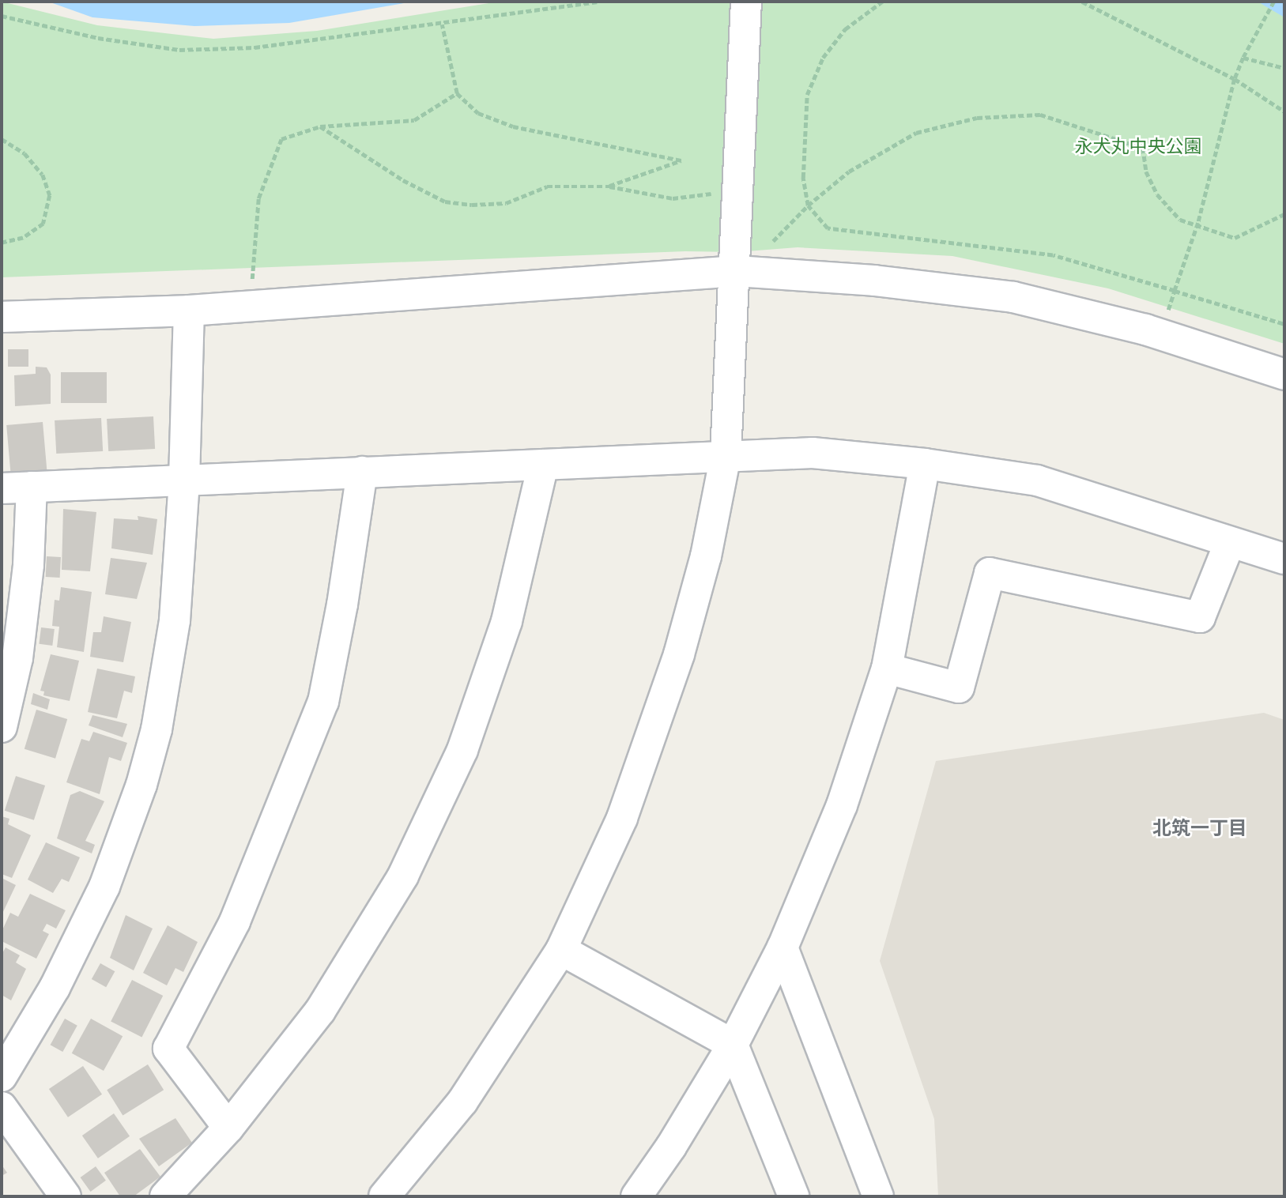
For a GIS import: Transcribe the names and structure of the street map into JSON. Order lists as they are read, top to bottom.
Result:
{
  "districts": ["北筑一丁目"],
  "parks": ["永犬丸中央公園"]
}
